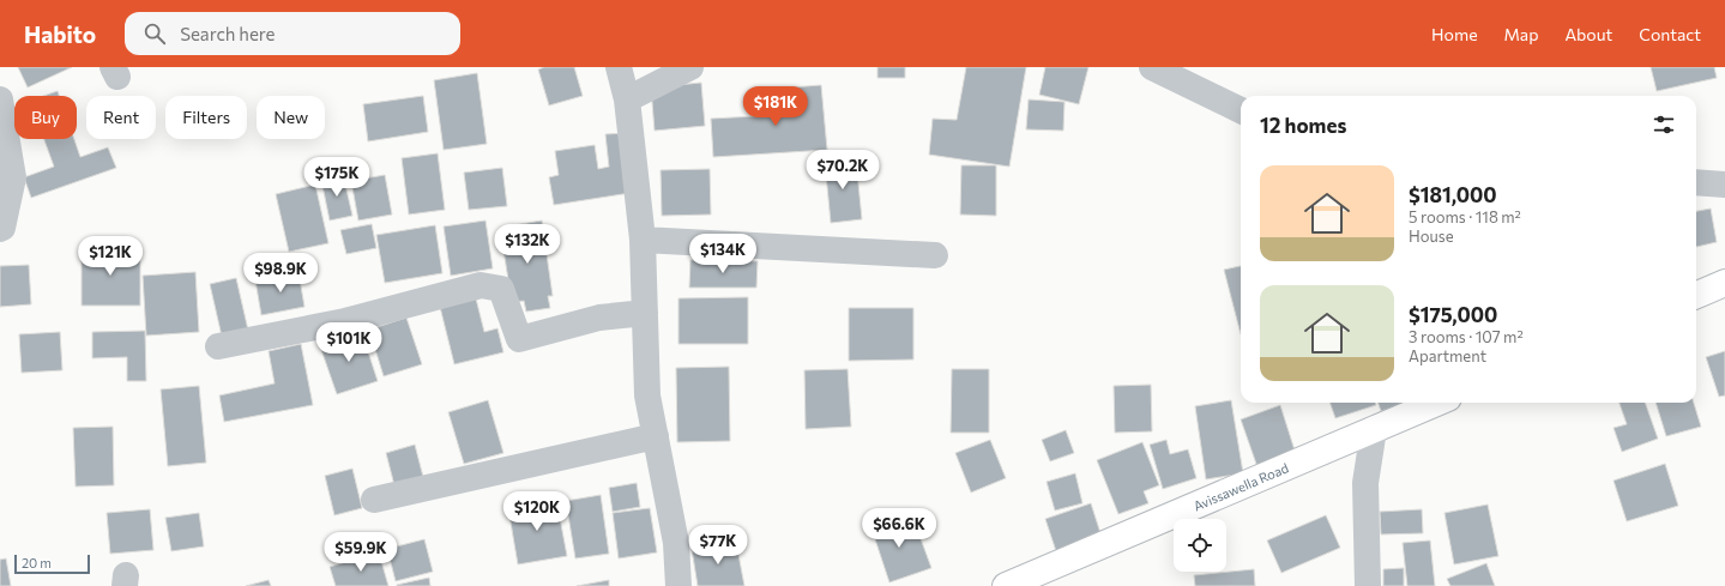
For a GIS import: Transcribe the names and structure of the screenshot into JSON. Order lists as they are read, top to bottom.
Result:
{
  "streets": {
    "main road": ["Avissawella Road"]
  },
  "scale_bar": "20 m",
  "page": {
    "header": "Habito",
    "search": "Search here",
    "nav": [
      "Home",
      "Map",
      "About",
      "Contact"
    ],
    "price": [
      "$181K",
      "$70.2K",
      "$175K",
      "$132K",
      "$134K",
      "$121K",
      "$98.9K",
      "$101K",
      "$120K",
      "$66.6K",
      "$77K",
      "$59.9K"
    ],
    "chip": [
      "Buy",
      "Rent",
      "Filters",
      "New"
    ],
    "heading": "12 homes",
    "list": [
      {
        "name": "$181,000",
        "note": "5 rooms · 118 m² · House"
      },
      {
        "name": "$175,000",
        "note": "3 rooms · 107 m² · Apartment"
      }
    ],
    "scale": "20 m"
  }
}
